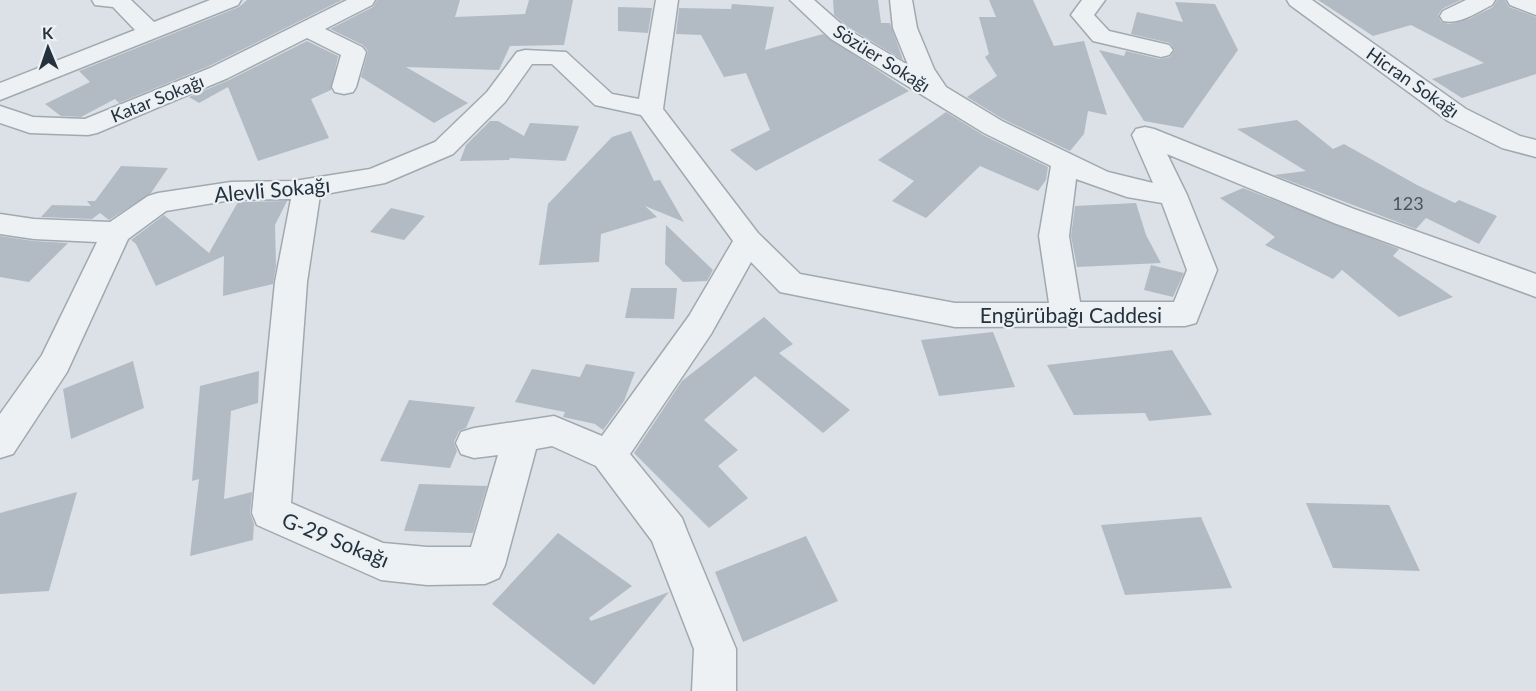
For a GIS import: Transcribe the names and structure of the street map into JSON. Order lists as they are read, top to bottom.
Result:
{
  "streets": {
    "street": [
      "Sözüer Sokağı",
      "Hicran Sokağı",
      "Katar Sokağı",
      "Alevli Sokağı",
      "Engürübağı Caddesi",
      "G-29 Sokağı"
    ]
  },
  "crossings": [
    ["Sözüer Sokağı", "Engürübağı Caddesi"],
    ["Alevli Sokağı", "Engürübağı Caddesi"],
    ["Alevli Sokağı", "G-29 Sokağı"]
  ],
  "house_numbers": ["123"],
  "north": "top"
}
